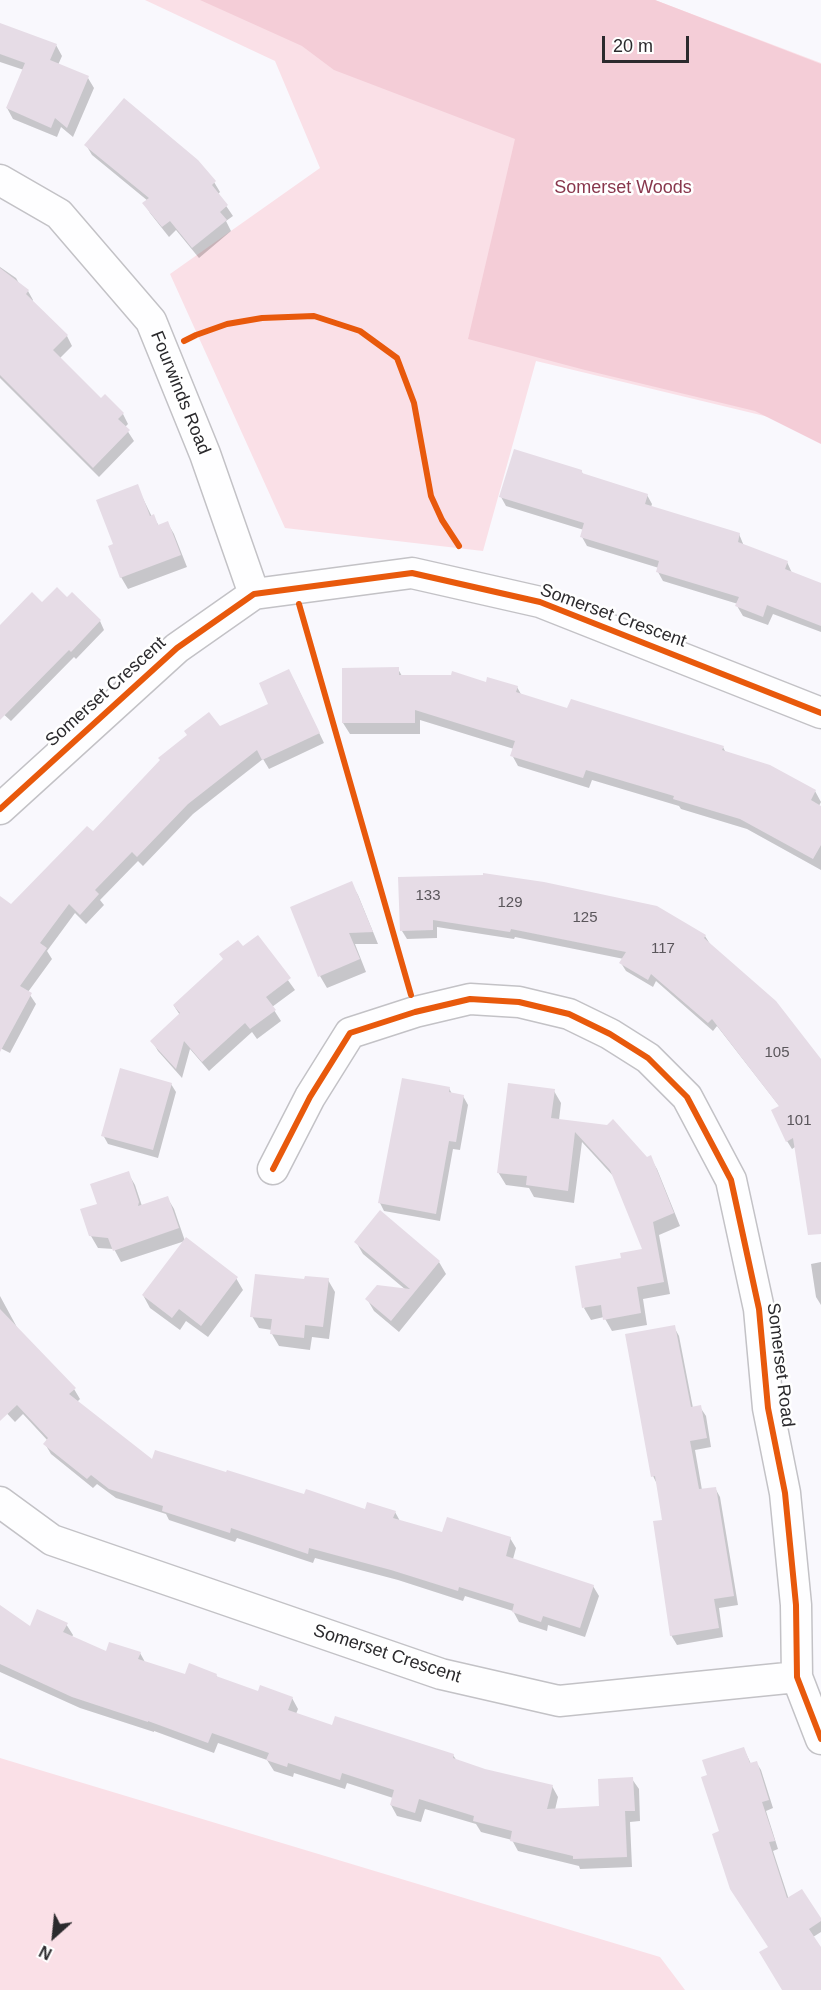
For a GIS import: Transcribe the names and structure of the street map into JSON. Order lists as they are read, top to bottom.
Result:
{
  "streets": {
    "street": ["Fourwinds Road", "Somerset Crescent", "Somerset Road"]
  },
  "crossings": [
    ["Fourwinds Road", "Somerset Crescent"],
    ["Somerset Crescent", "Somerset Road"]
  ],
  "parks": ["Somerset Woods"],
  "house_numbers": [
    "133",
    "129",
    "125",
    "117",
    "105",
    "101"
  ],
  "scale_bar": "20 m",
  "north": "bottom left"
}
